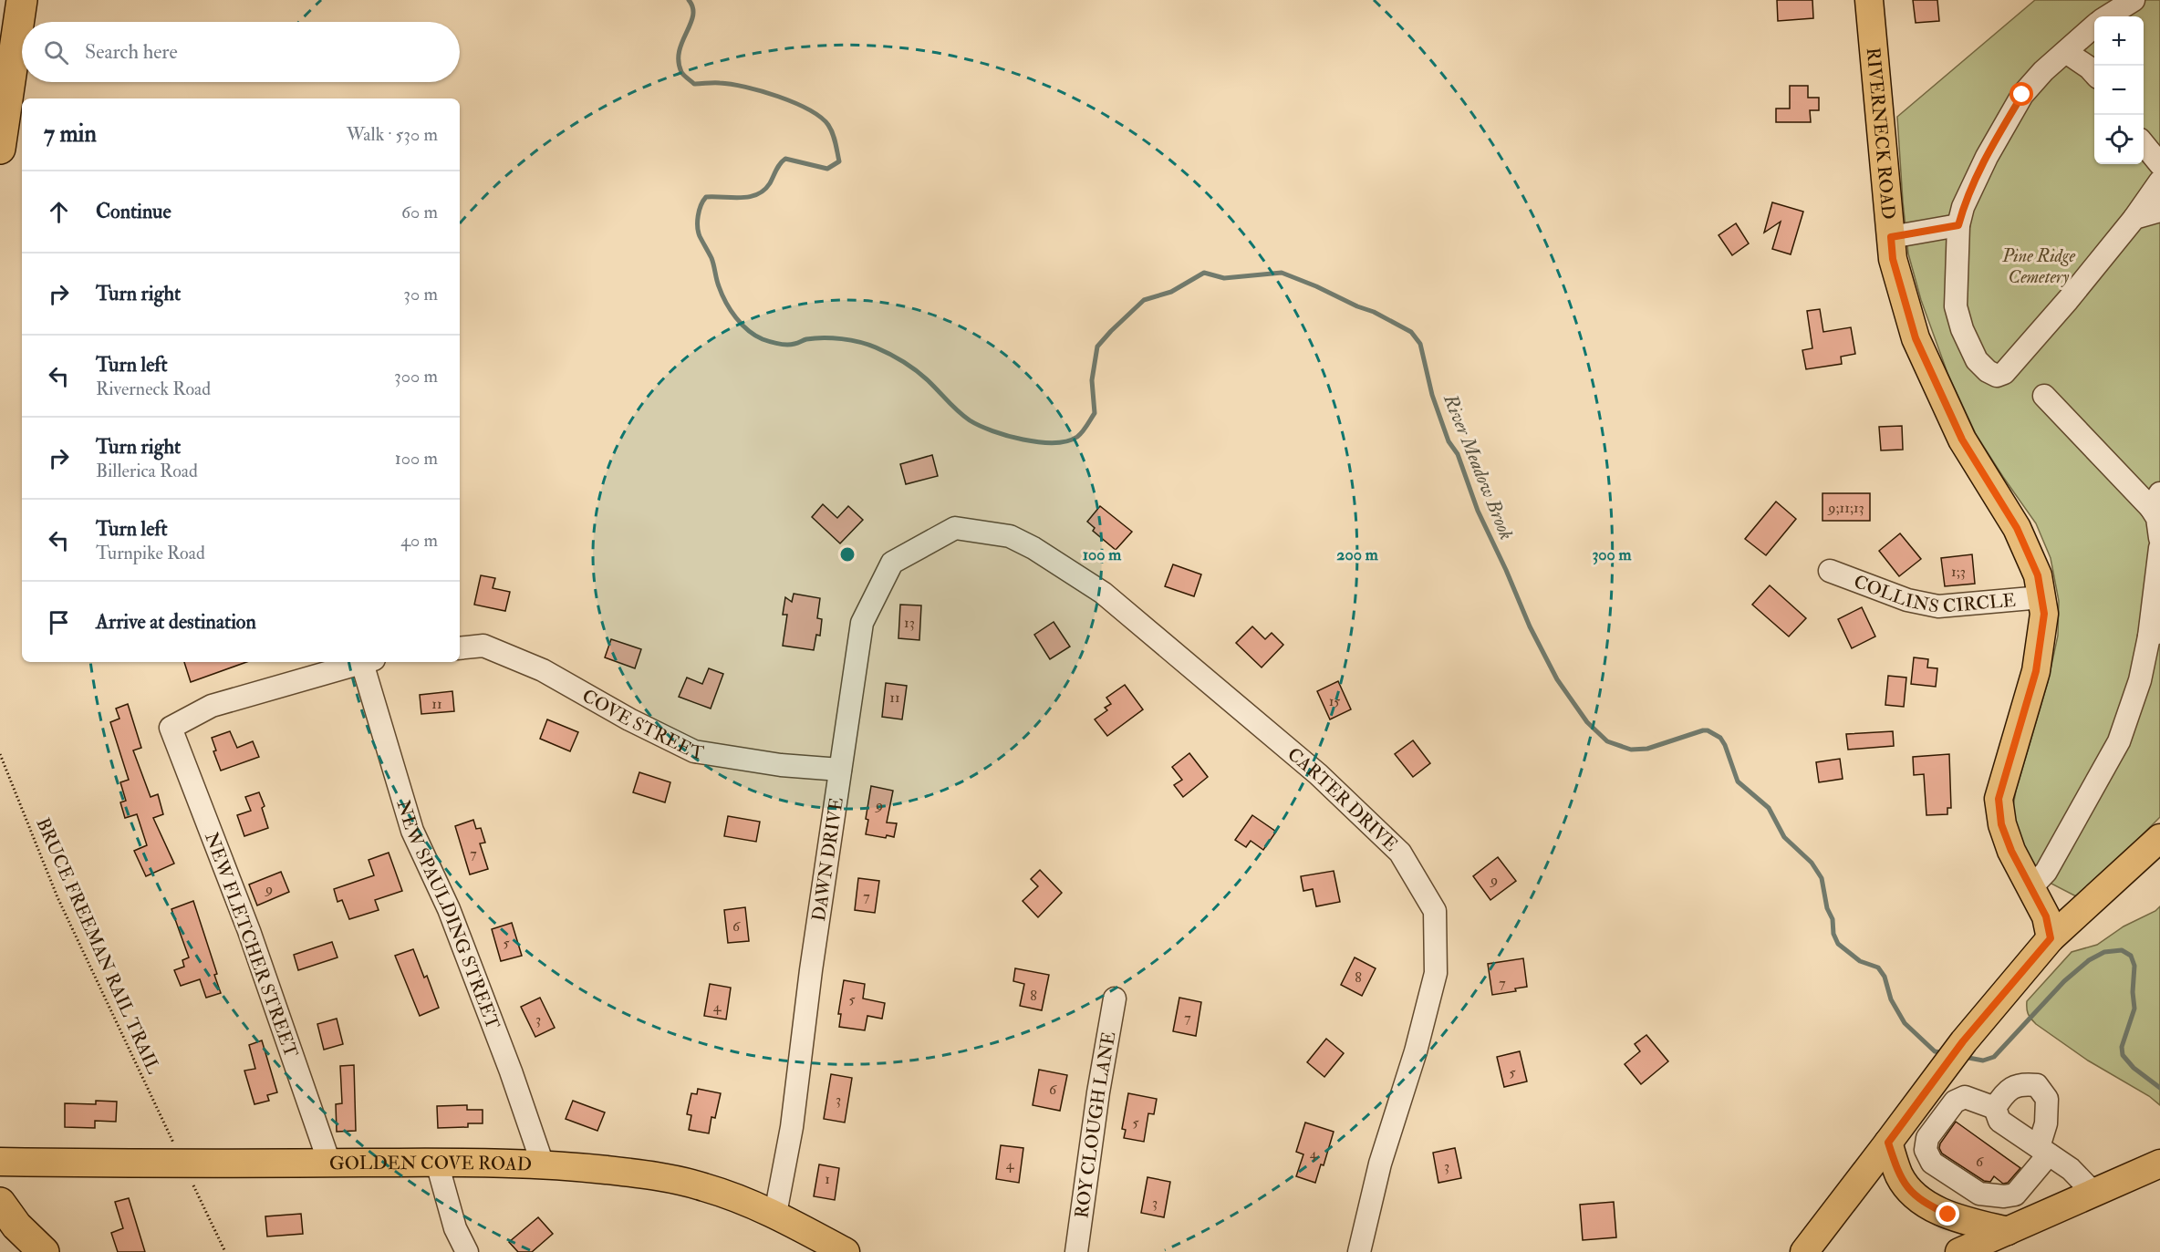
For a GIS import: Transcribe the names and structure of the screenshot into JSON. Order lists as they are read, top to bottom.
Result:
{
  "streets": {
    "main road": ["RIVERNECK ROAD", "GOLDEN COVE ROAD"],
    "street": [
      "COLLINS CIRCLE",
      "COVE STREET",
      "CARTER DRIVE",
      "DAWN DRIVE",
      "NEW SPAULDING STREET",
      "NEW FLETCHER STREET",
      "ROY CLOUGH LANE"
    ],
    "path": ["BRUCE FREEMAN RAIL TRAIL"]
  },
  "crossings": [
    ["RIVERNECK ROAD", "COLLINS CIRCLE"],
    ["COVE STREET", "DAWN DRIVE"],
    ["CARTER DRIVE", "DAWN DRIVE"],
    ["DAWN DRIVE", "GOLDEN COVE ROAD"],
    ["NEW SPAULDING STREET", "GOLDEN COVE ROAD"],
    ["NEW FLETCHER STREET", "GOLDEN COVE ROAD"]
  ],
  "water": ["River Meadow Brook"],
  "parks": ["Pine Ridge Cemetery"],
  "house_numbers": [
    "9;11;13",
    "1;3",
    "13",
    "11",
    "15",
    "11",
    "9",
    "7",
    "9",
    "9",
    "7",
    "6",
    "5",
    "8",
    "7",
    "8",
    "5",
    "4",
    "7",
    "3",
    "5",
    "6",
    "3",
    "5",
    "4",
    "6",
    "4",
    "3",
    "1",
    "3"
  ],
  "page": {
    "map_buttons": ["+", "−"],
    "search": "Search here",
    "heading": ["7 min", "Walk · 530 m"],
    "list": [
      ["Continue", "60 m"],
      ["Turn right", "30 m"],
      ["Turn left", "Riverneck Road", "300 m"],
      ["Turn right", "Billerica Road", "100 m"],
      ["Turn left", "Turnpike Road", "40 m"],
      "Arrive at destination"
    ]
  },
  "rings": ["100 m", "200 m", "300 m"]
}
